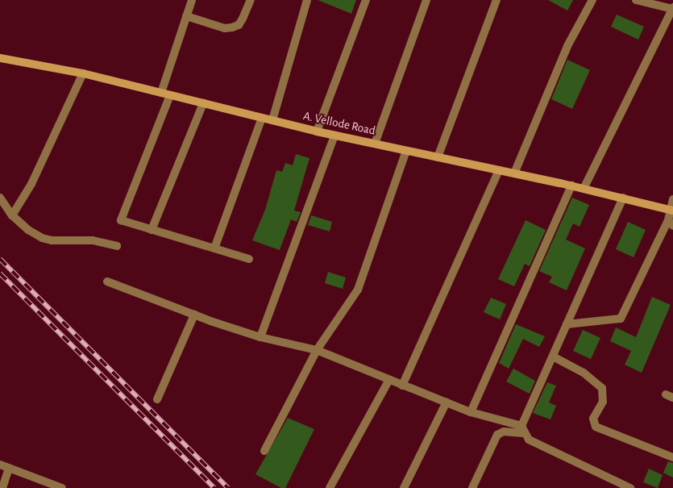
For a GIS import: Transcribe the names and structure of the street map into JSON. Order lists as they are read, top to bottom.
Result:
{
  "streets": {
    "main road": ["A. Vellode Road"]
  }
}
